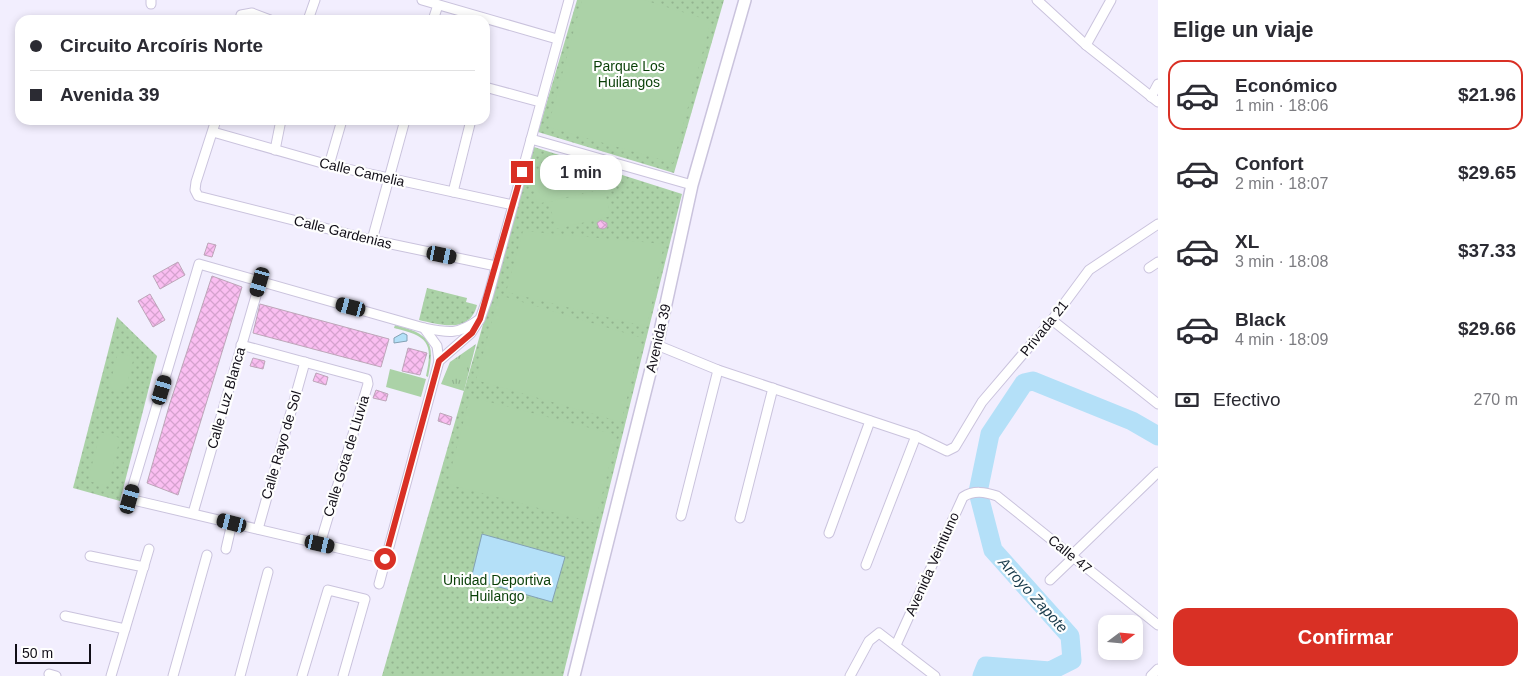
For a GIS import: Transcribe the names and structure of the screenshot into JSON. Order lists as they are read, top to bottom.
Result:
{
  "streets": {
    "street": [
      "Calle Camelia",
      "Calle Gardenias",
      "Privada 21",
      "Avenida 39",
      "Calle Luz Blanca",
      "Calle Rayo de Sol",
      "Calle Gota de Lluvia",
      "Calle 47",
      "Avenida Veintiuno"
    ]
  },
  "crossings": [
    ["Calle Camelia", "Calle Gardenias"],
    ["Calle Luz Blanca", "Calle Gota de Lluvia"],
    ["Calle Rayo de Sol", "Calle Gota de Lluvia"],
    ["Calle 47", "Avenida Veintiuno"]
  ],
  "water": ["Arroyo Zapote"],
  "parks": ["Parque Los Huilangos", "Unidad Deportiva Huilango"],
  "scale_bar": "50 m",
  "north": "right",
  "page": {
    "heading": "Elige un viaje",
    "banner": ["Circuito Arcoíris Norte", "Avenida 39"],
    "list": [
      {
        "name": "Económico",
        "note": "1 min · 18:06",
        "value": "$21.96"
      },
      {
        "name": "Confort",
        "note": "2 min · 18:07",
        "value": "$29.65"
      },
      {
        "name": "XL",
        "note": "3 min · 18:08",
        "value": "$37.33"
      },
      {
        "name": "Black",
        "note": "4 min · 18:09",
        "value": "$29.66"
      }
    ],
    "bubble": "1 min",
    "pay": ["Efectivo", "270 m"],
    "buttons": "Confirmar",
    "scale": "50 m"
  }
}
